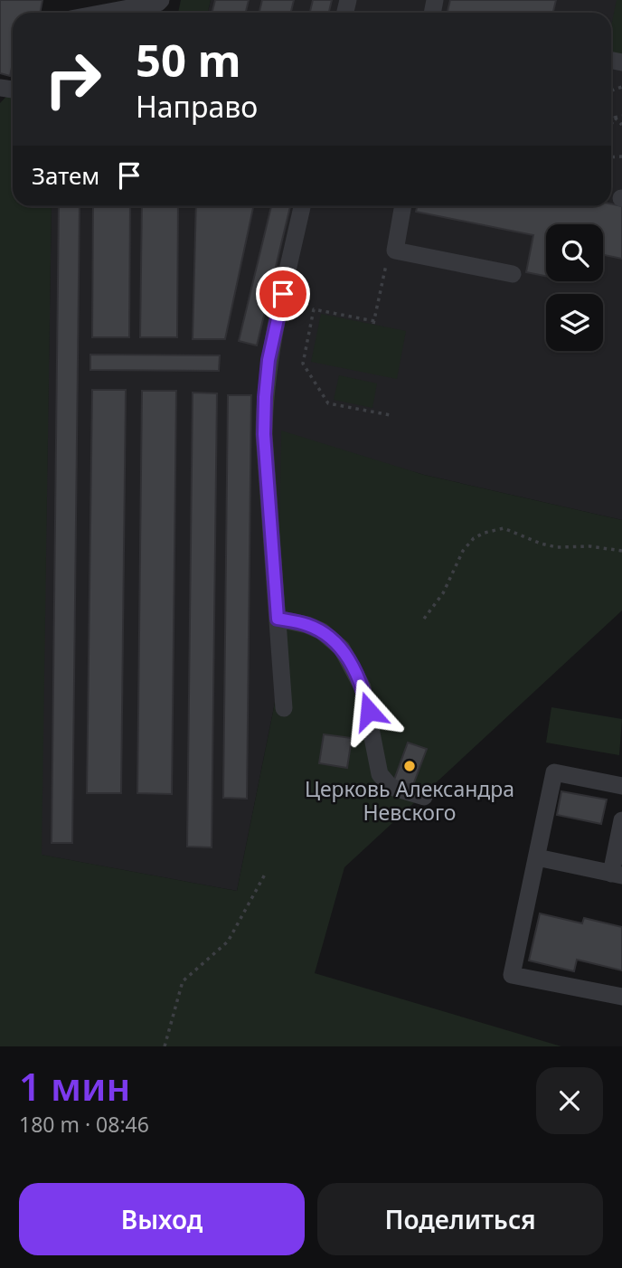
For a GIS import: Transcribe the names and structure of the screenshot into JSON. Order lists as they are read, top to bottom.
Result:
{
  "places": ["Церковь Александра Невского"],
  "page": {
    "turn": ["50 m", "Направо"],
    "then": "Затем",
    "heading": ["1 мин", "180 m · 08:46"],
    "buttons": ["Выход", "Поделиться"]
  }
}
